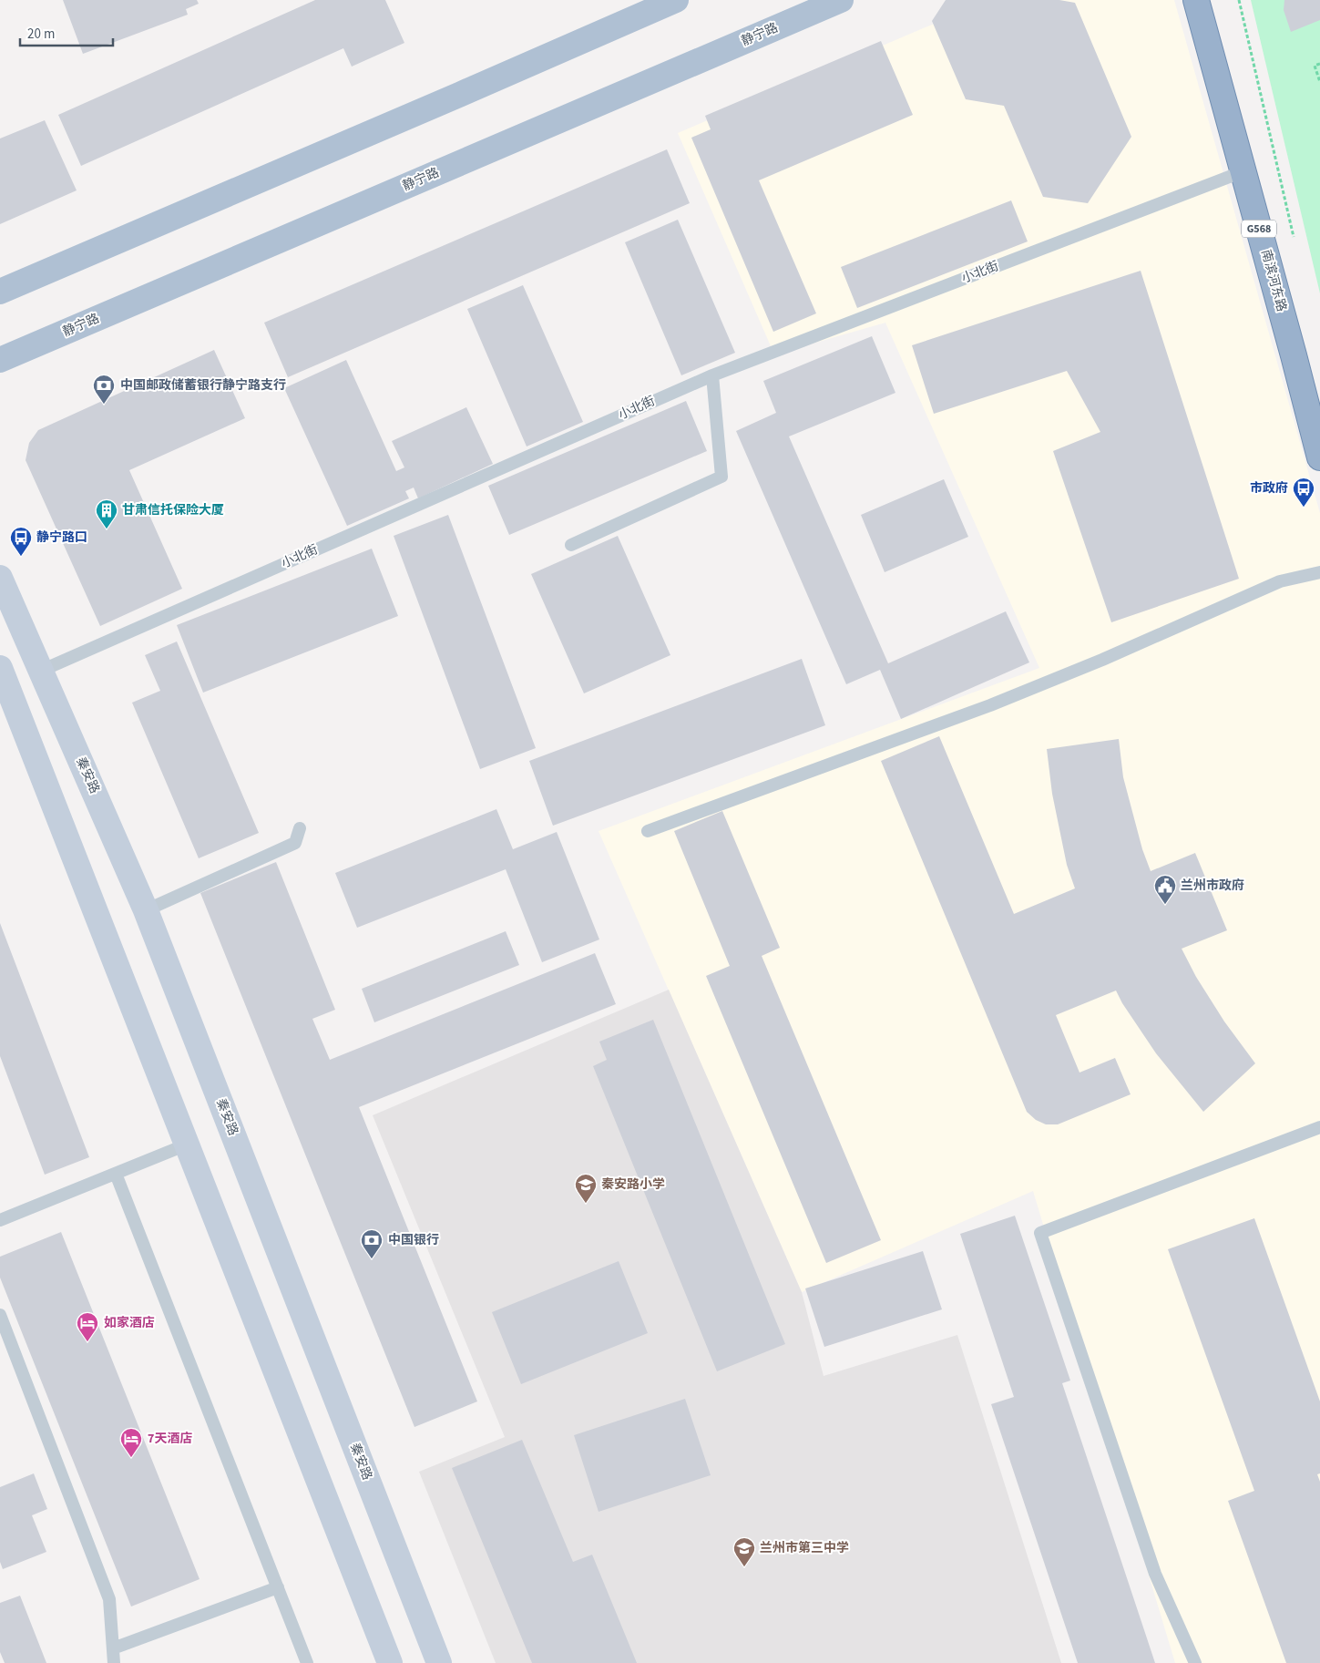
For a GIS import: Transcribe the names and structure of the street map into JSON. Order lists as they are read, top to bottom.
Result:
{
  "streets": {
    "highway": ["G568", "南滨河东路"],
    "main road": ["静宁路", "秦安路"],
    "lane": ["小北街"]
  },
  "crossings": [
    ["小北街", "南滨河东路"],
    ["小北街", "秦安路"]
  ],
  "places": {
    "bank": ["中国邮政储蓄银行静宁路支行", "中国银行"],
    "bus stop": ["市政府", "静宁路口"],
    "building": ["甘肃信托保险大厦"],
    "public building": ["兰州市政府"],
    "school or university": ["秦安路小学", "兰州市第三中学"],
    "hotel": ["如家酒店", "7天酒店"]
  },
  "scale_bar": "20 m"
}
